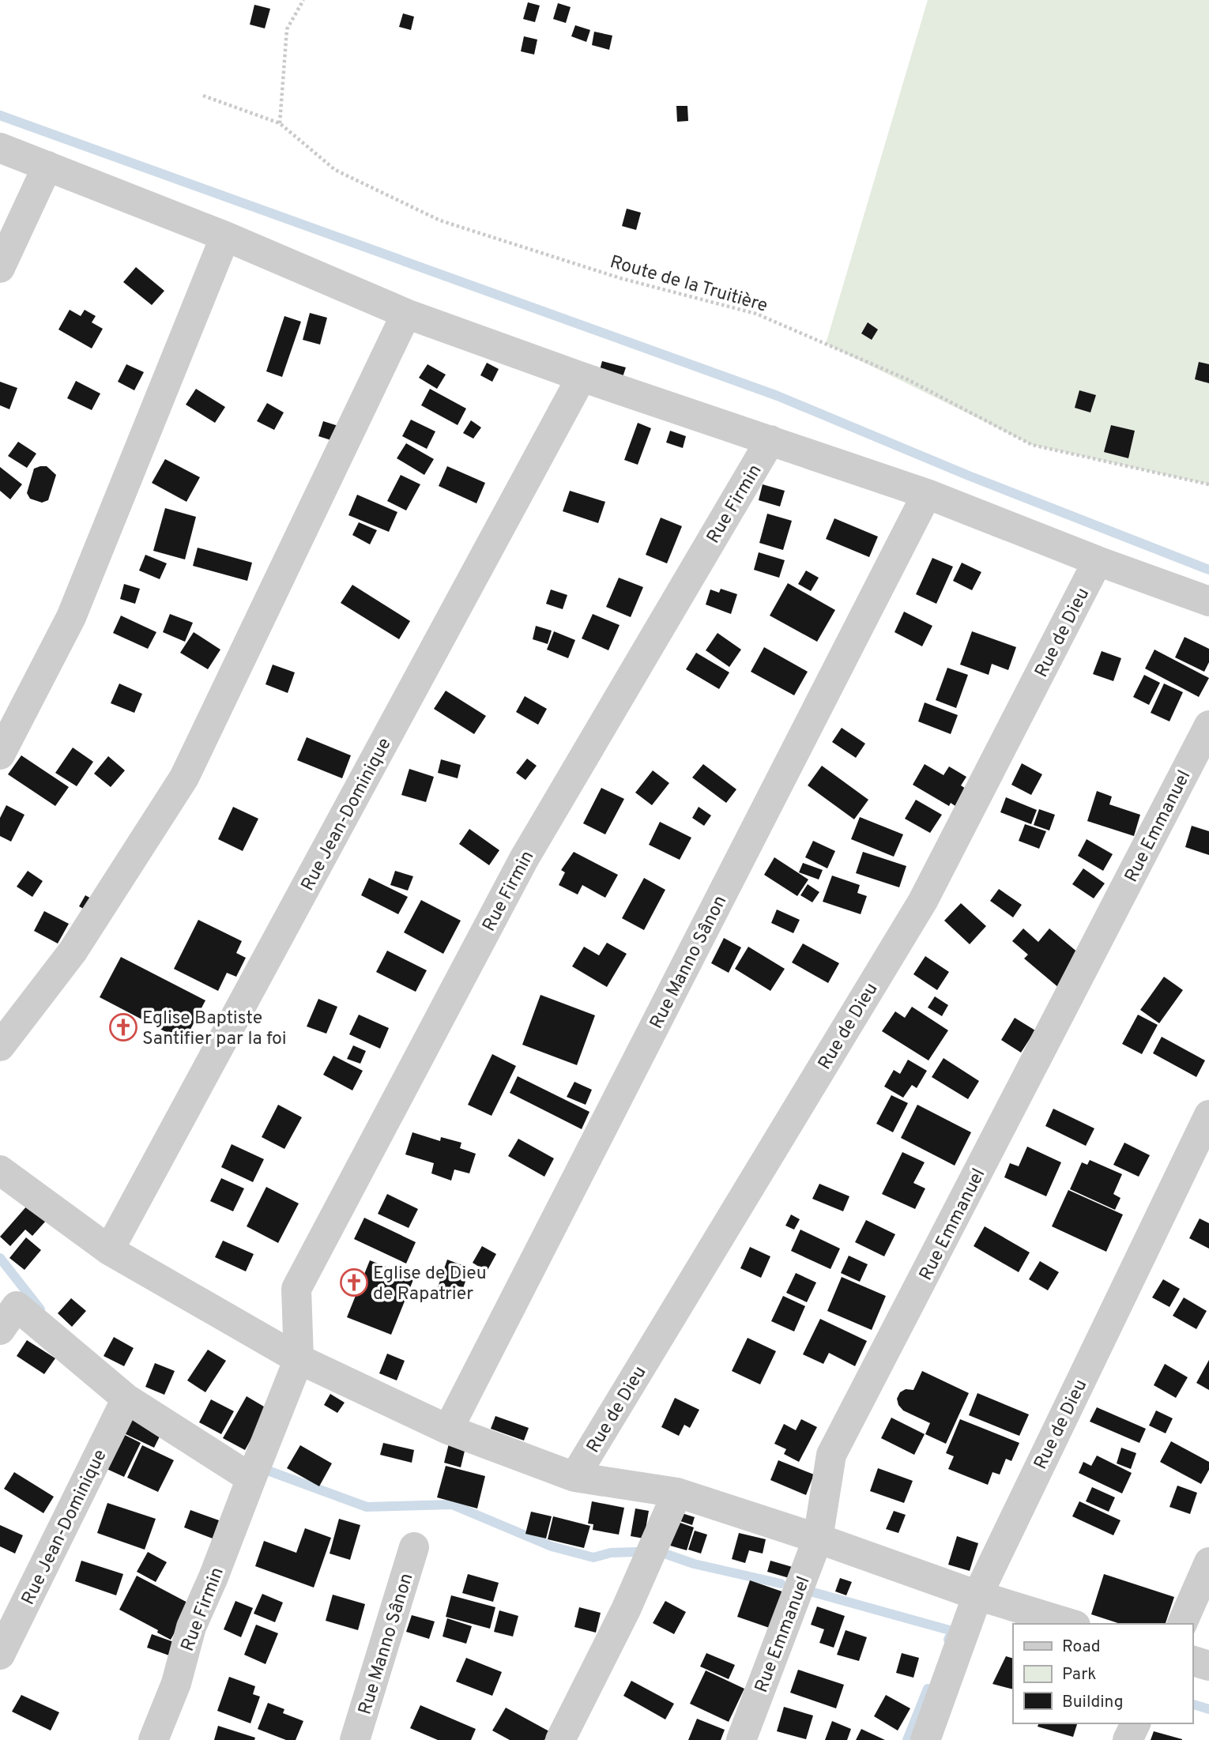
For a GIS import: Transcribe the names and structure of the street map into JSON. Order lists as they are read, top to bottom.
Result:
{
  "streets": {
    "street": [
      "Rue Firmin",
      "Rue de Dieu",
      "Rue Jean-Dominique",
      "Rue Emmanuel",
      "Rue Manno Sânon"
    ],
    "path": ["Route de la Truitière"]
  },
  "places": {
    "church": ["Eglise Baptiste Santifier par la foi", "Eglise de Dieu de Rapatrier"]
  },
  "legend": ["Road", "Park", "Building"]
}
